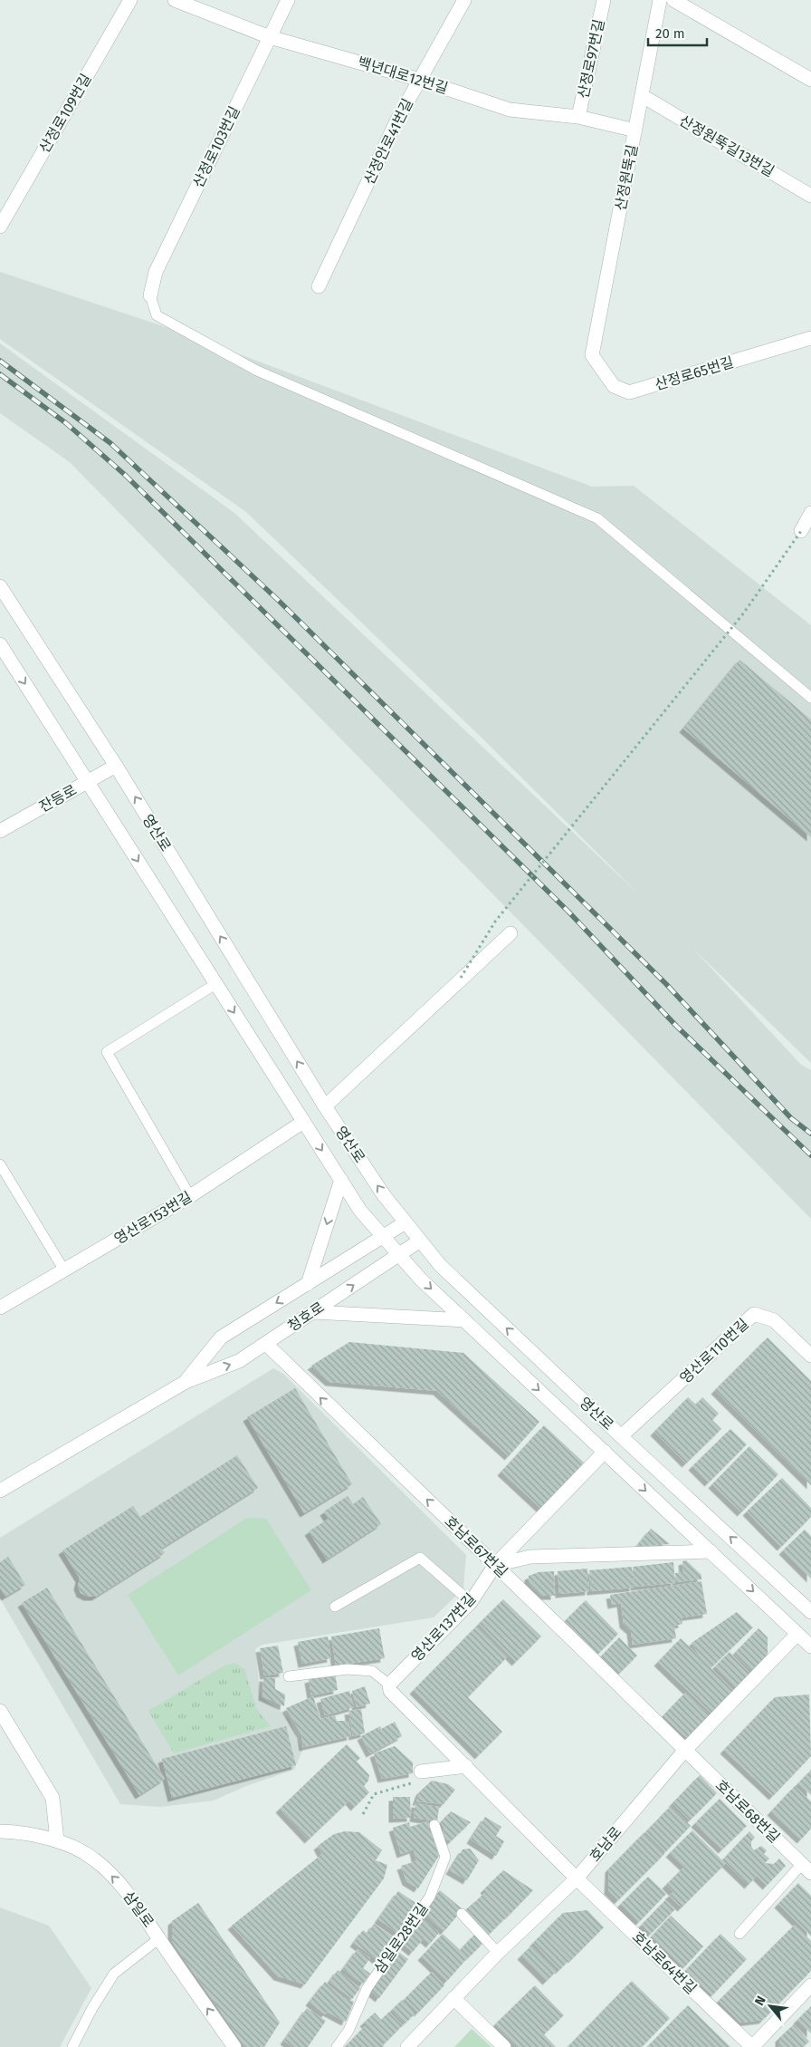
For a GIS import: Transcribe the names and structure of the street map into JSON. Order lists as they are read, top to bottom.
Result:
{
  "streets": {
    "street": [
      "산정로97번길",
      "백년대로12번길",
      "산정로109번길",
      "산정안로41번길",
      "산정원뚝길13번길",
      "산정로103번길",
      "산정원뚝길",
      "산정로65번길",
      "잔등로",
      "영산로",
      "영산로153번길",
      "청호로",
      "영산로110번길",
      "호남로67번길",
      "영산로137번길",
      "호남로68번길",
      "호남로",
      "삼일로",
      "호남로64번길"
    ],
    "lane": ["삼일로28번길"]
  },
  "crossings": [
    ["산정로97번길", "백년대로12번길"],
    ["백년대로12번길", "산정안로41번길"],
    ["백년대로12번길", "산정로103번길"],
    ["백년대로12번길", "산정원뚝길"],
    ["산정원뚝길13번길", "산정원뚝길"],
    ["산정원뚝길", "산정로65번길"],
    ["잔등로", "영산로"],
    ["영산로", "영산로153번길"],
    ["영산로", "청호로"],
    ["영산로", "영산로110번길"],
    ["영산로", "영산로137번길"],
    ["영산로", "호남로"],
    ["청호로", "호남로67번길"],
    ["호남로67번길", "영산로137번길"],
    ["호남로67번길", "호남로68번길"],
    ["호남로67번길", "호남로"],
    ["호남로68번길", "호남로"],
    ["호남로", "호남로64번길"]
  ],
  "one_way": ["호남로67번길", "삼일로"],
  "scale_bar": "20 m",
  "north": "top left"
}
